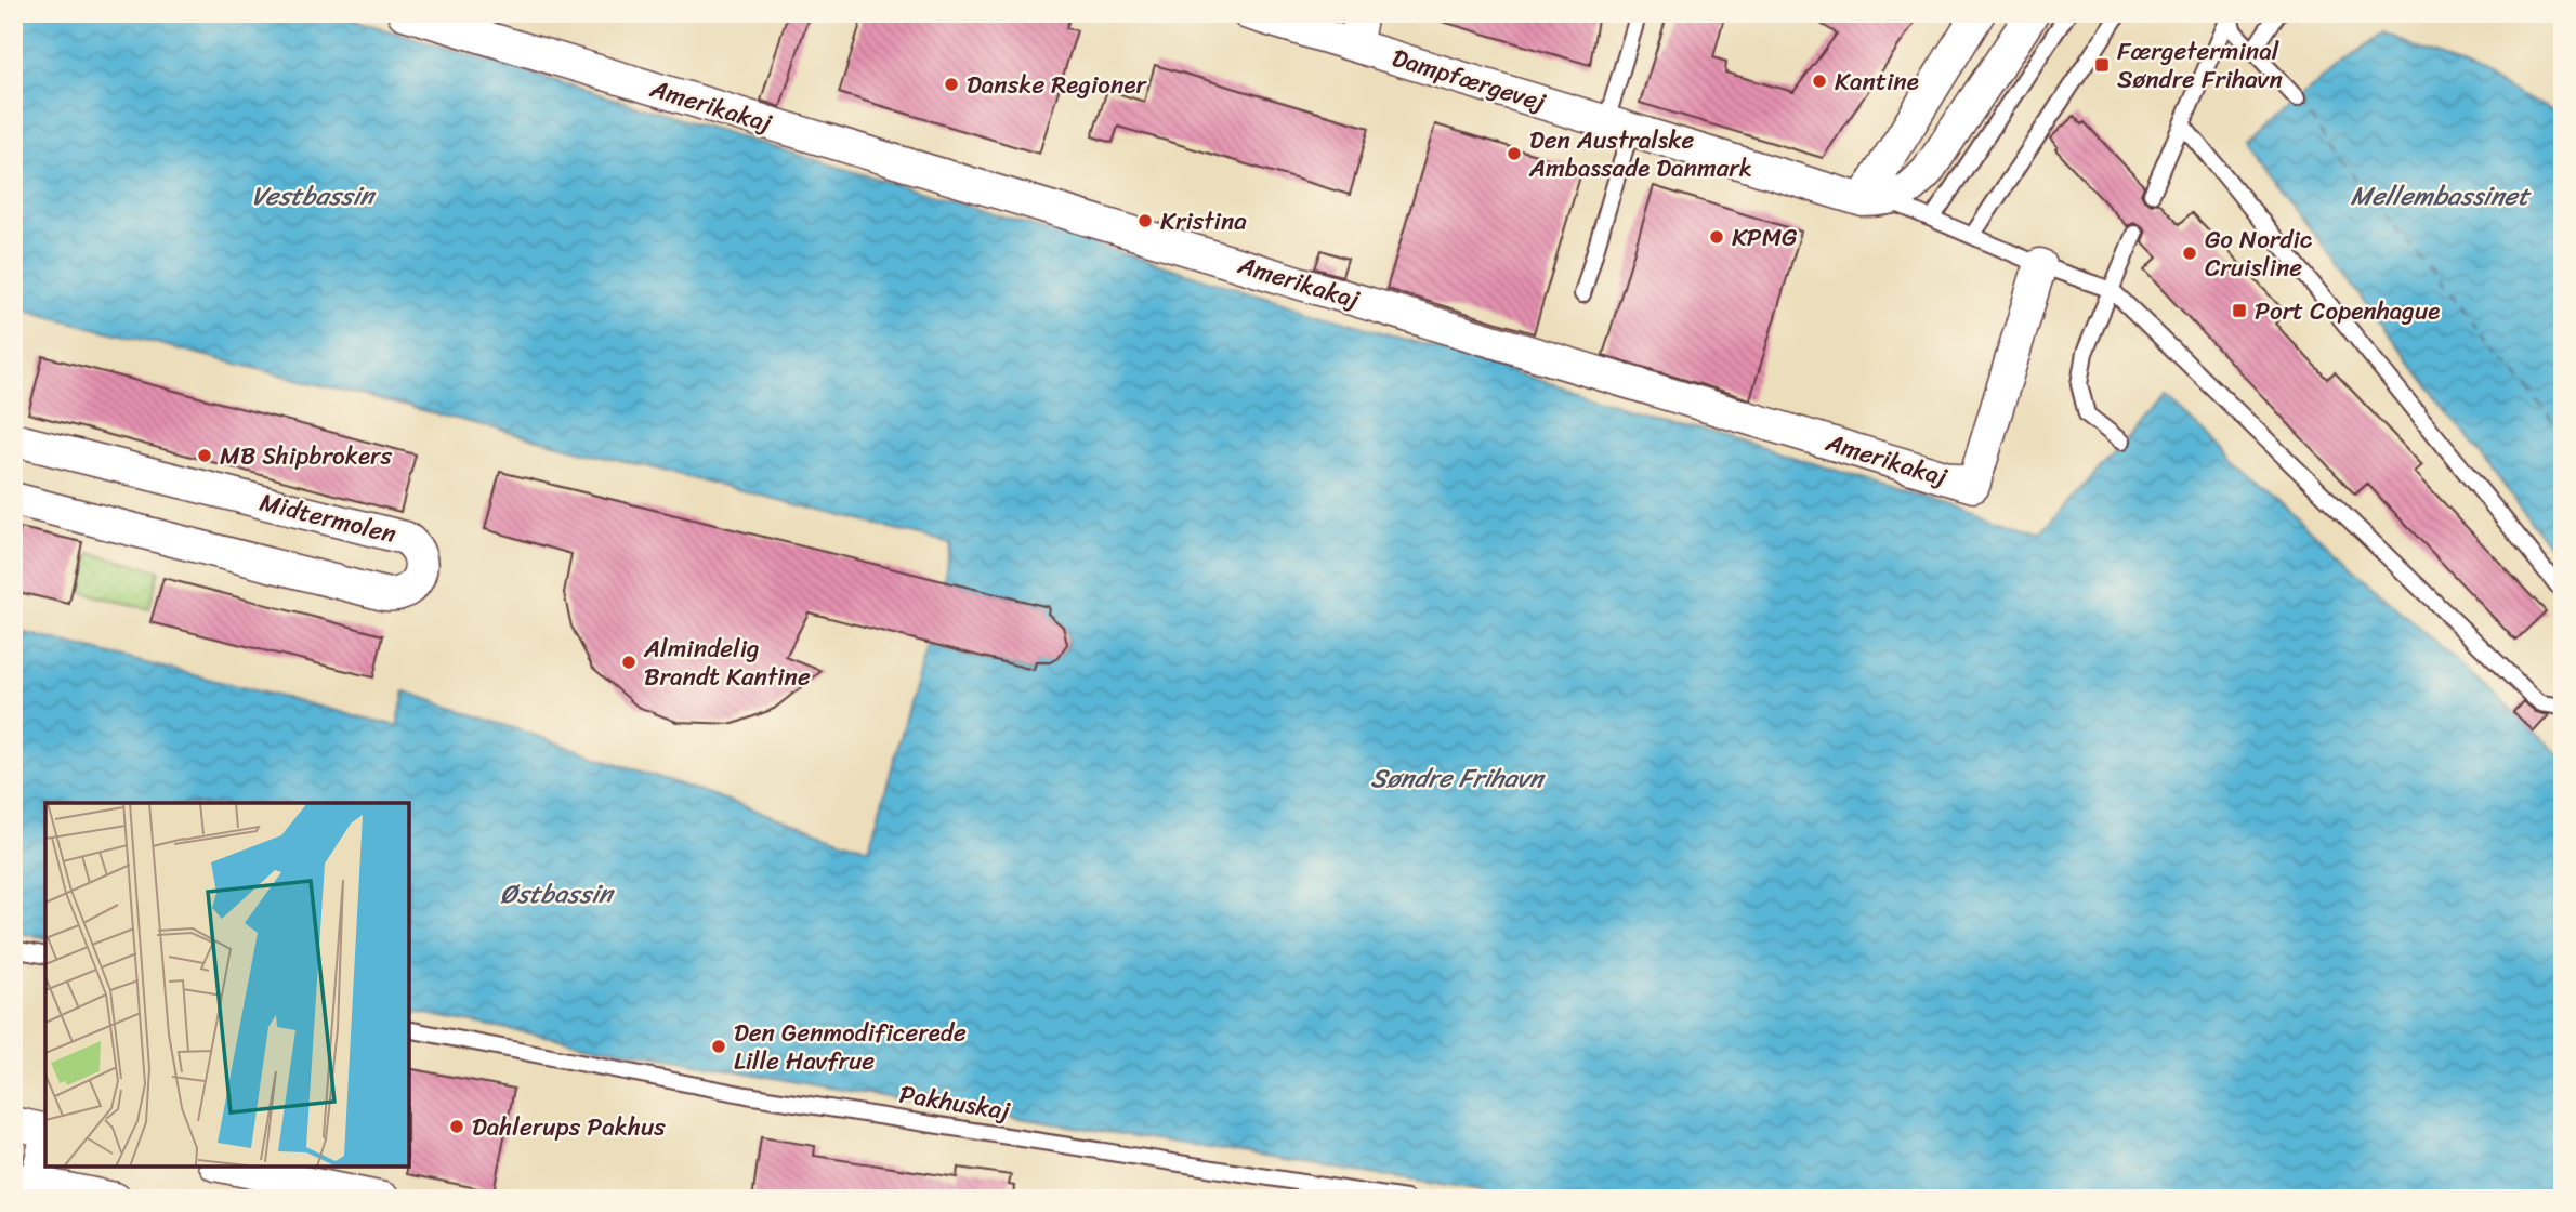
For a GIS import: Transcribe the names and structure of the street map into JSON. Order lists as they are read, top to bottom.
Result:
{
  "streets": {
    "street": ["Dampfærgevej", "Amerikakaj", "Midtermolen"],
    "lane": ["Pakhuskaj"]
  },
  "water": [
    "Vestbassin",
    "Mellembassinet",
    "Søndre Frihavn",
    "Østbassin"
  ],
  "places": {
    "transit": ["Færgeterminal Søndre Frihavn", "Port Copenhague"],
    "other": [
      "Kantine",
      "Danske Regioner",
      "Den Australske Ambassade Danmark",
      "Kristina",
      "KPMG",
      "Go Nordic Cruisline",
      "MB Shipbrokers",
      "Almindelig Brandt Kantine",
      "Den Genmodificerede Lille Havfrue",
      "Dahlerups Pakhus"
    ]
  }
}
